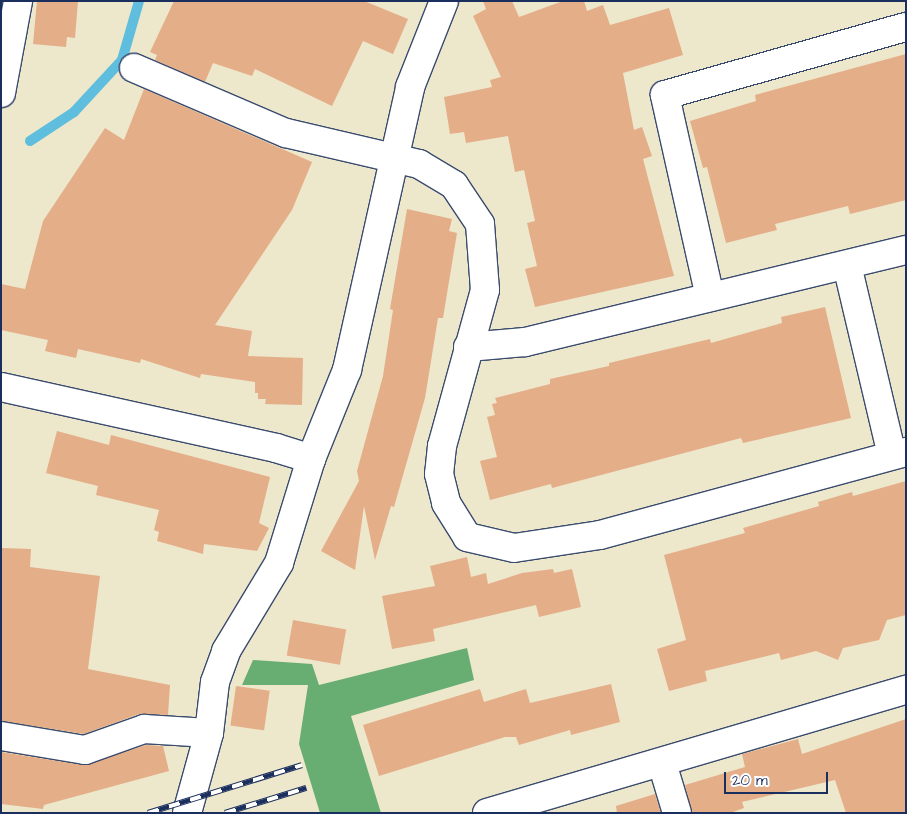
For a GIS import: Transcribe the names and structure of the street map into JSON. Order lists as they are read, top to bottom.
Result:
{
  "scale_bar": "20 m"
}
